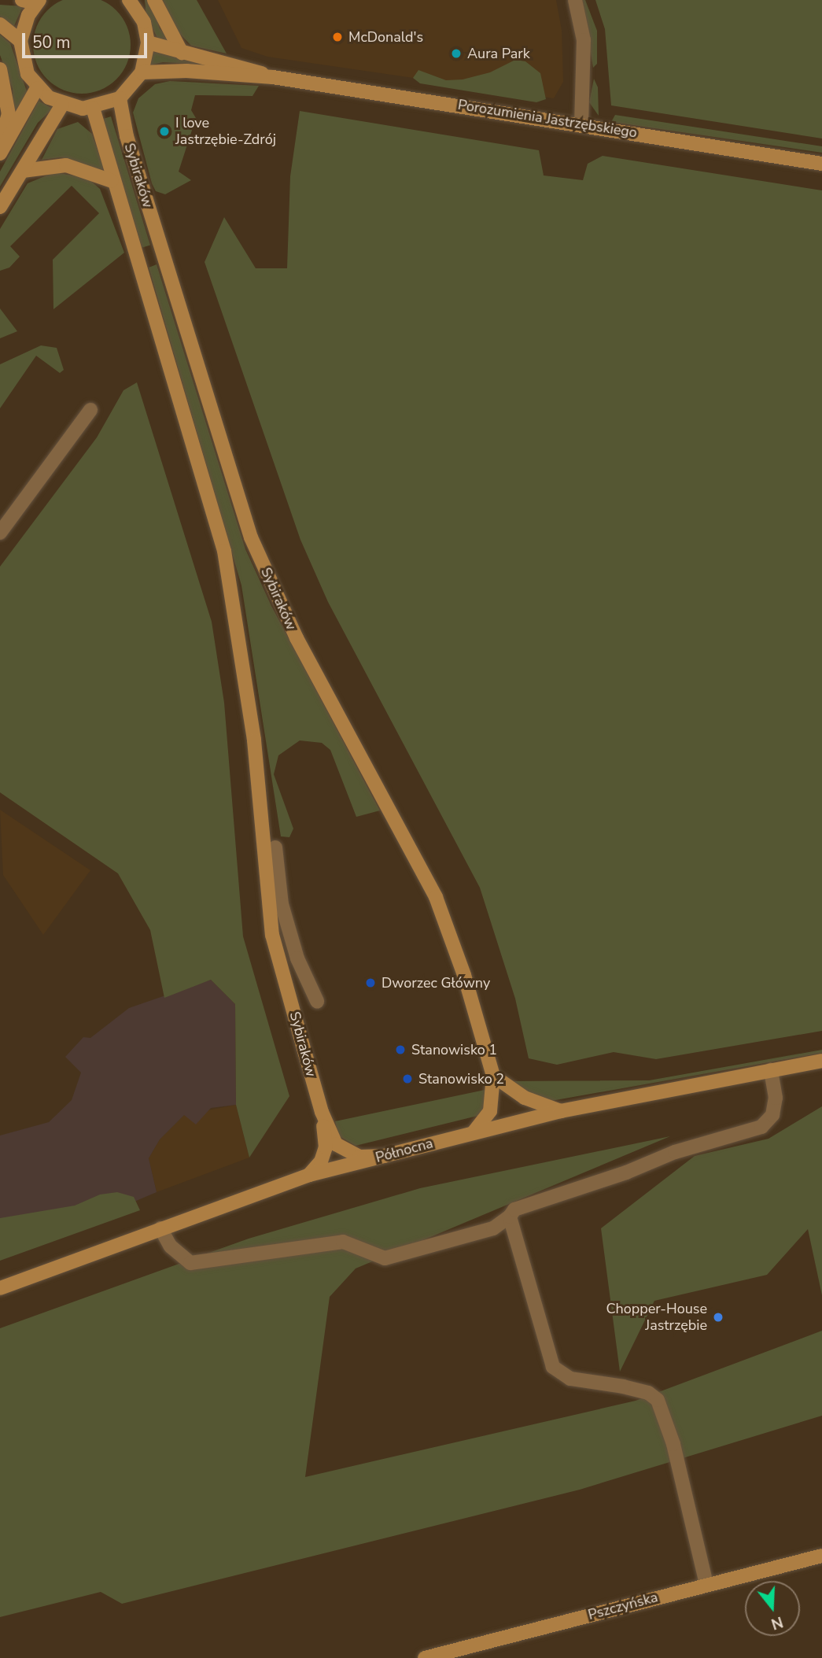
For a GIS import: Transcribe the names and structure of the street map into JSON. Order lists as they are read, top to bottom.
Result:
{
  "streets": {
    "street": [
      "Porozumienia Jastrzębskiego",
      "Sybiraków",
      "Północna",
      "Pszczyńska"
    ]
  },
  "crossings": [
    ["Sybiraków", "Północna"]
  ],
  "places": [
    "McDonald's",
    "Aura Park",
    "I love Jastrzębie-Zdrój",
    "Dworzec Główny",
    "Stanowisko 1",
    "Stanowisko 2",
    "Chopper-House Jastrzębie"
  ],
  "scale_bar": "50 m",
  "north": "bottom"
}
